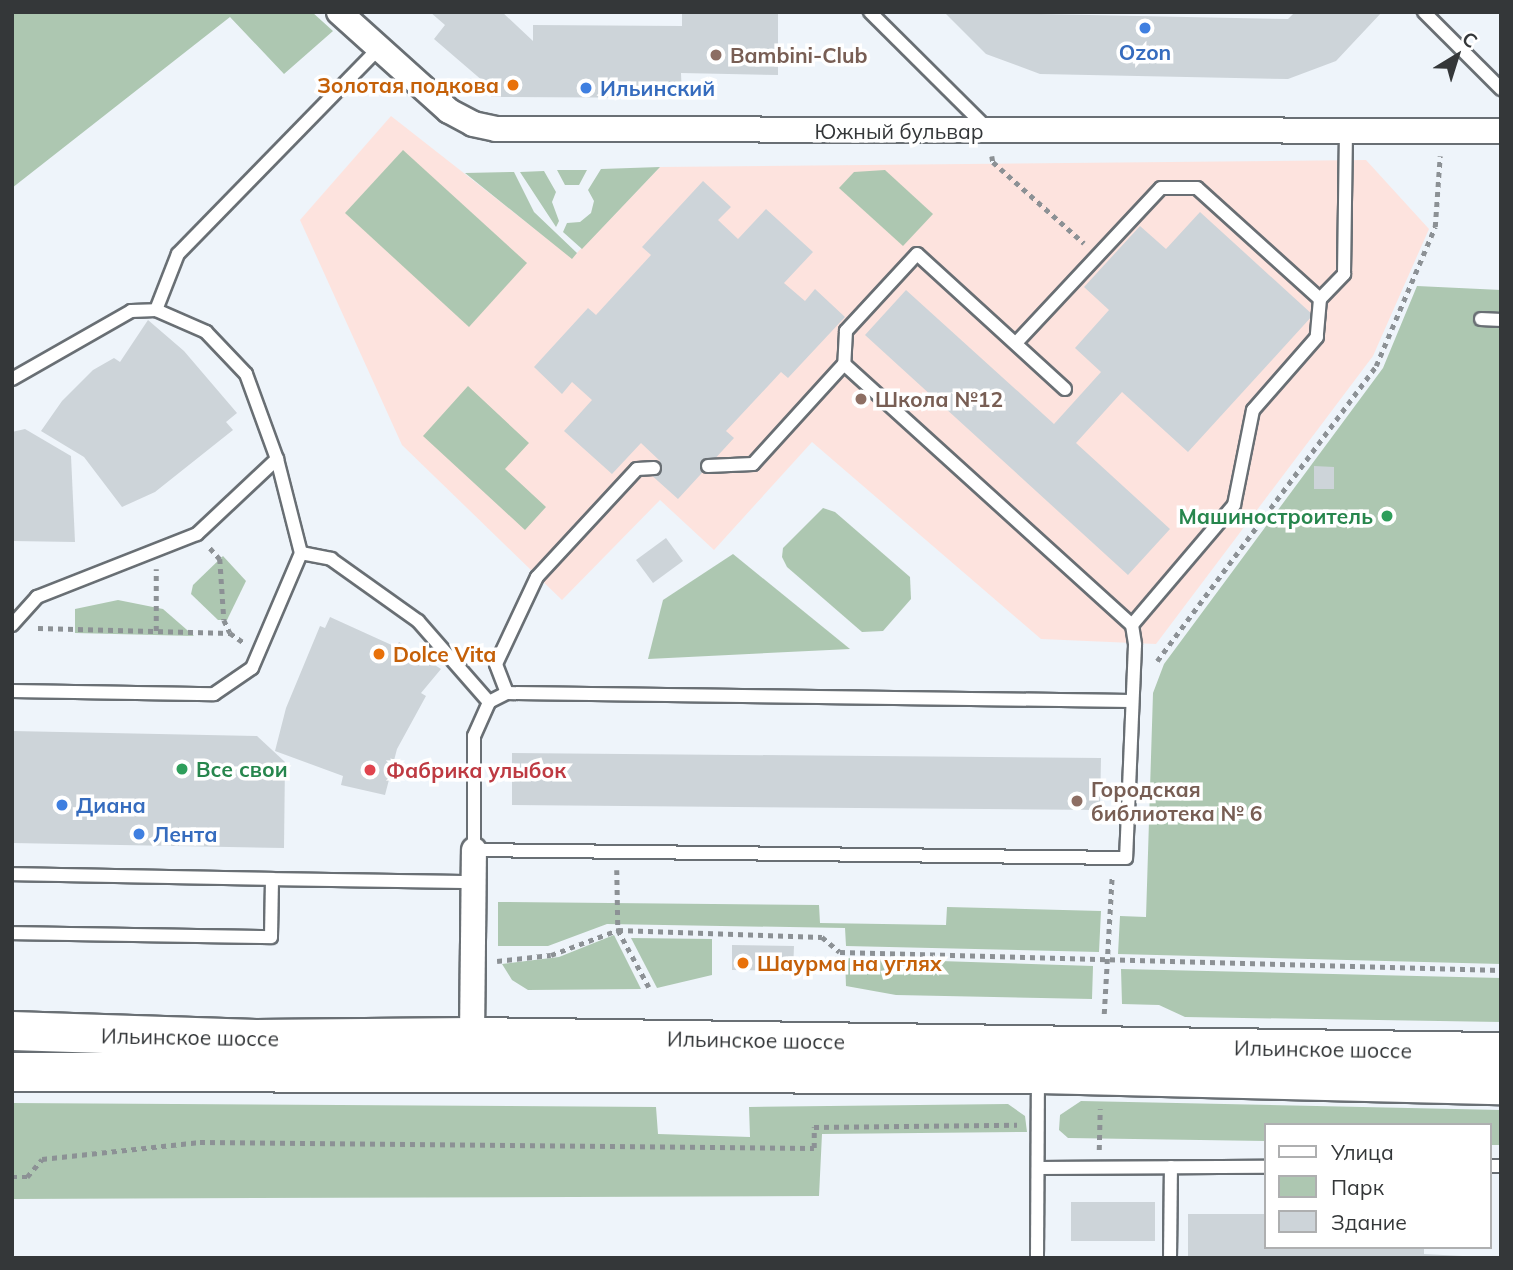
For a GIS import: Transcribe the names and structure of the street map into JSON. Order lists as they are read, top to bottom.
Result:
{
  "streets": {
    "main road": ["Ильинское шоссе"],
    "street": ["Южный бульвар"]
  },
  "places": [
    "Ozon",
    "Bambini-Club",
    "Золотая подкова",
    "Ильинский",
    "Школа №12",
    "Машиностроитель",
    "Dolce Vita",
    "Все свои",
    "Фабрика улыбок",
    "Городская библиотека № 6",
    "Диана",
    "Лента",
    "Шаурма на углях"
  ],
  "legend": ["Улица", "Парк", "Здание"],
  "north": "top right"
}
